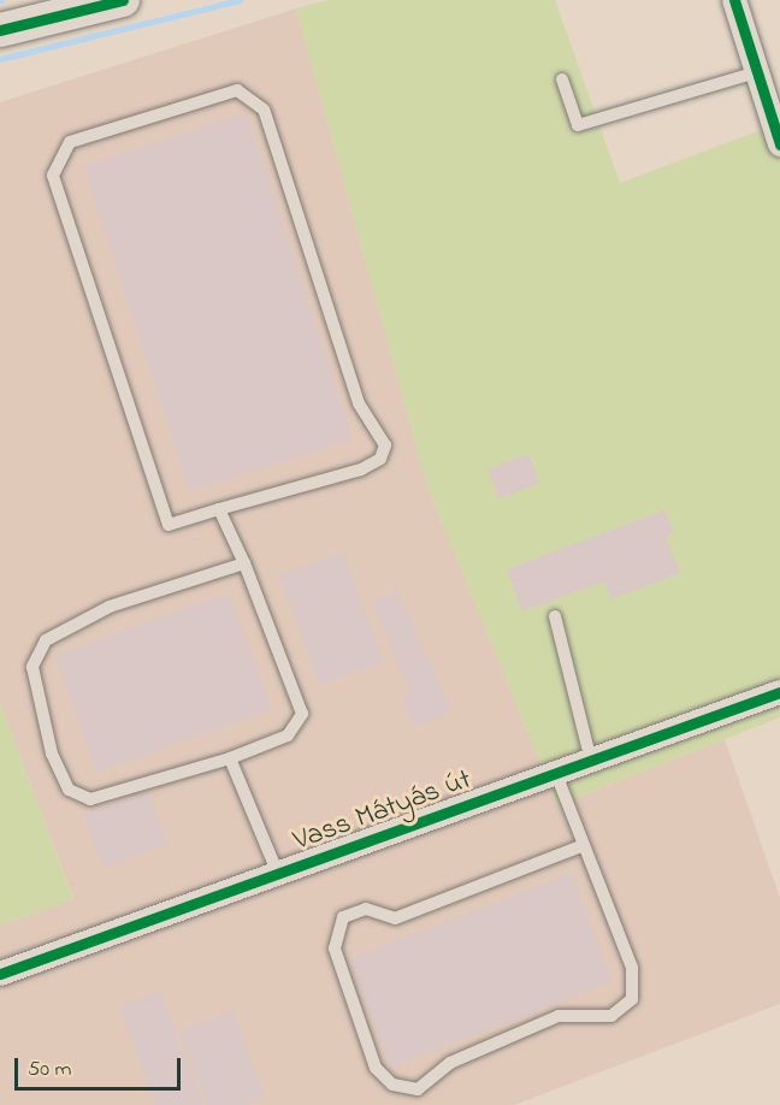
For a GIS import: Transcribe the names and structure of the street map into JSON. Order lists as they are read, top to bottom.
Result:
{
  "streets": {
    "street": ["Vass Mátyás út"]
  },
  "scale_bar": "50 m"
}
